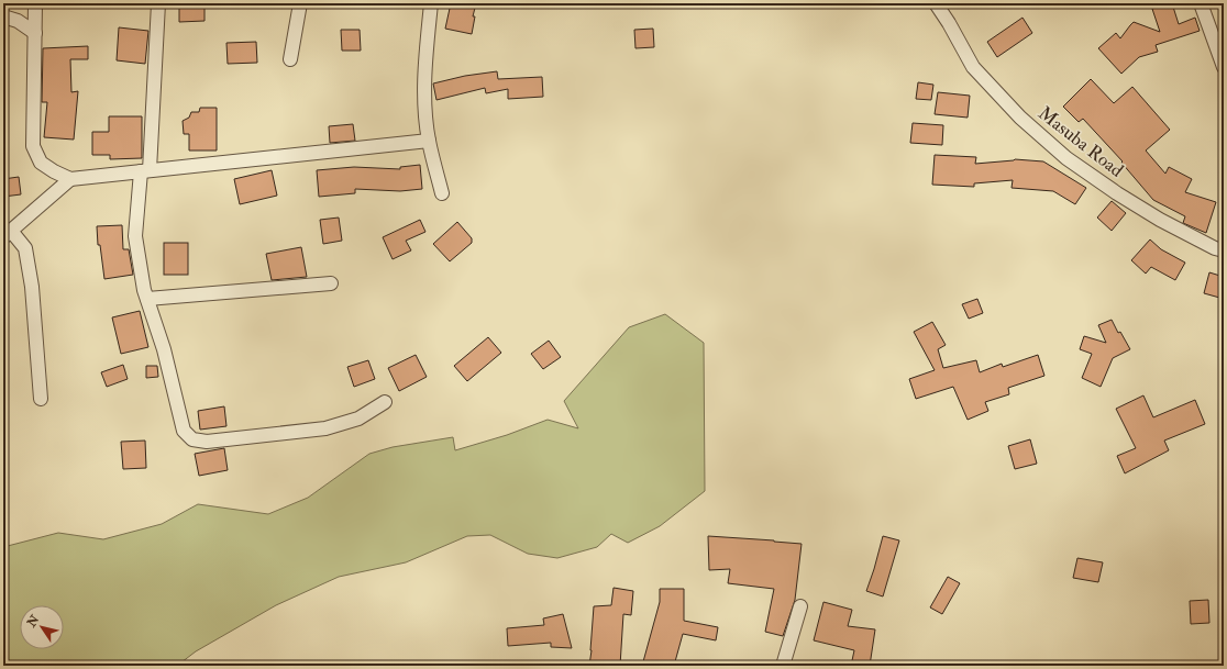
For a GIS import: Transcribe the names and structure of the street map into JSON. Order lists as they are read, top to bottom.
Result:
{
  "streets": {
    "street": ["Masuba Road"]
  },
  "north": "top left"
}
